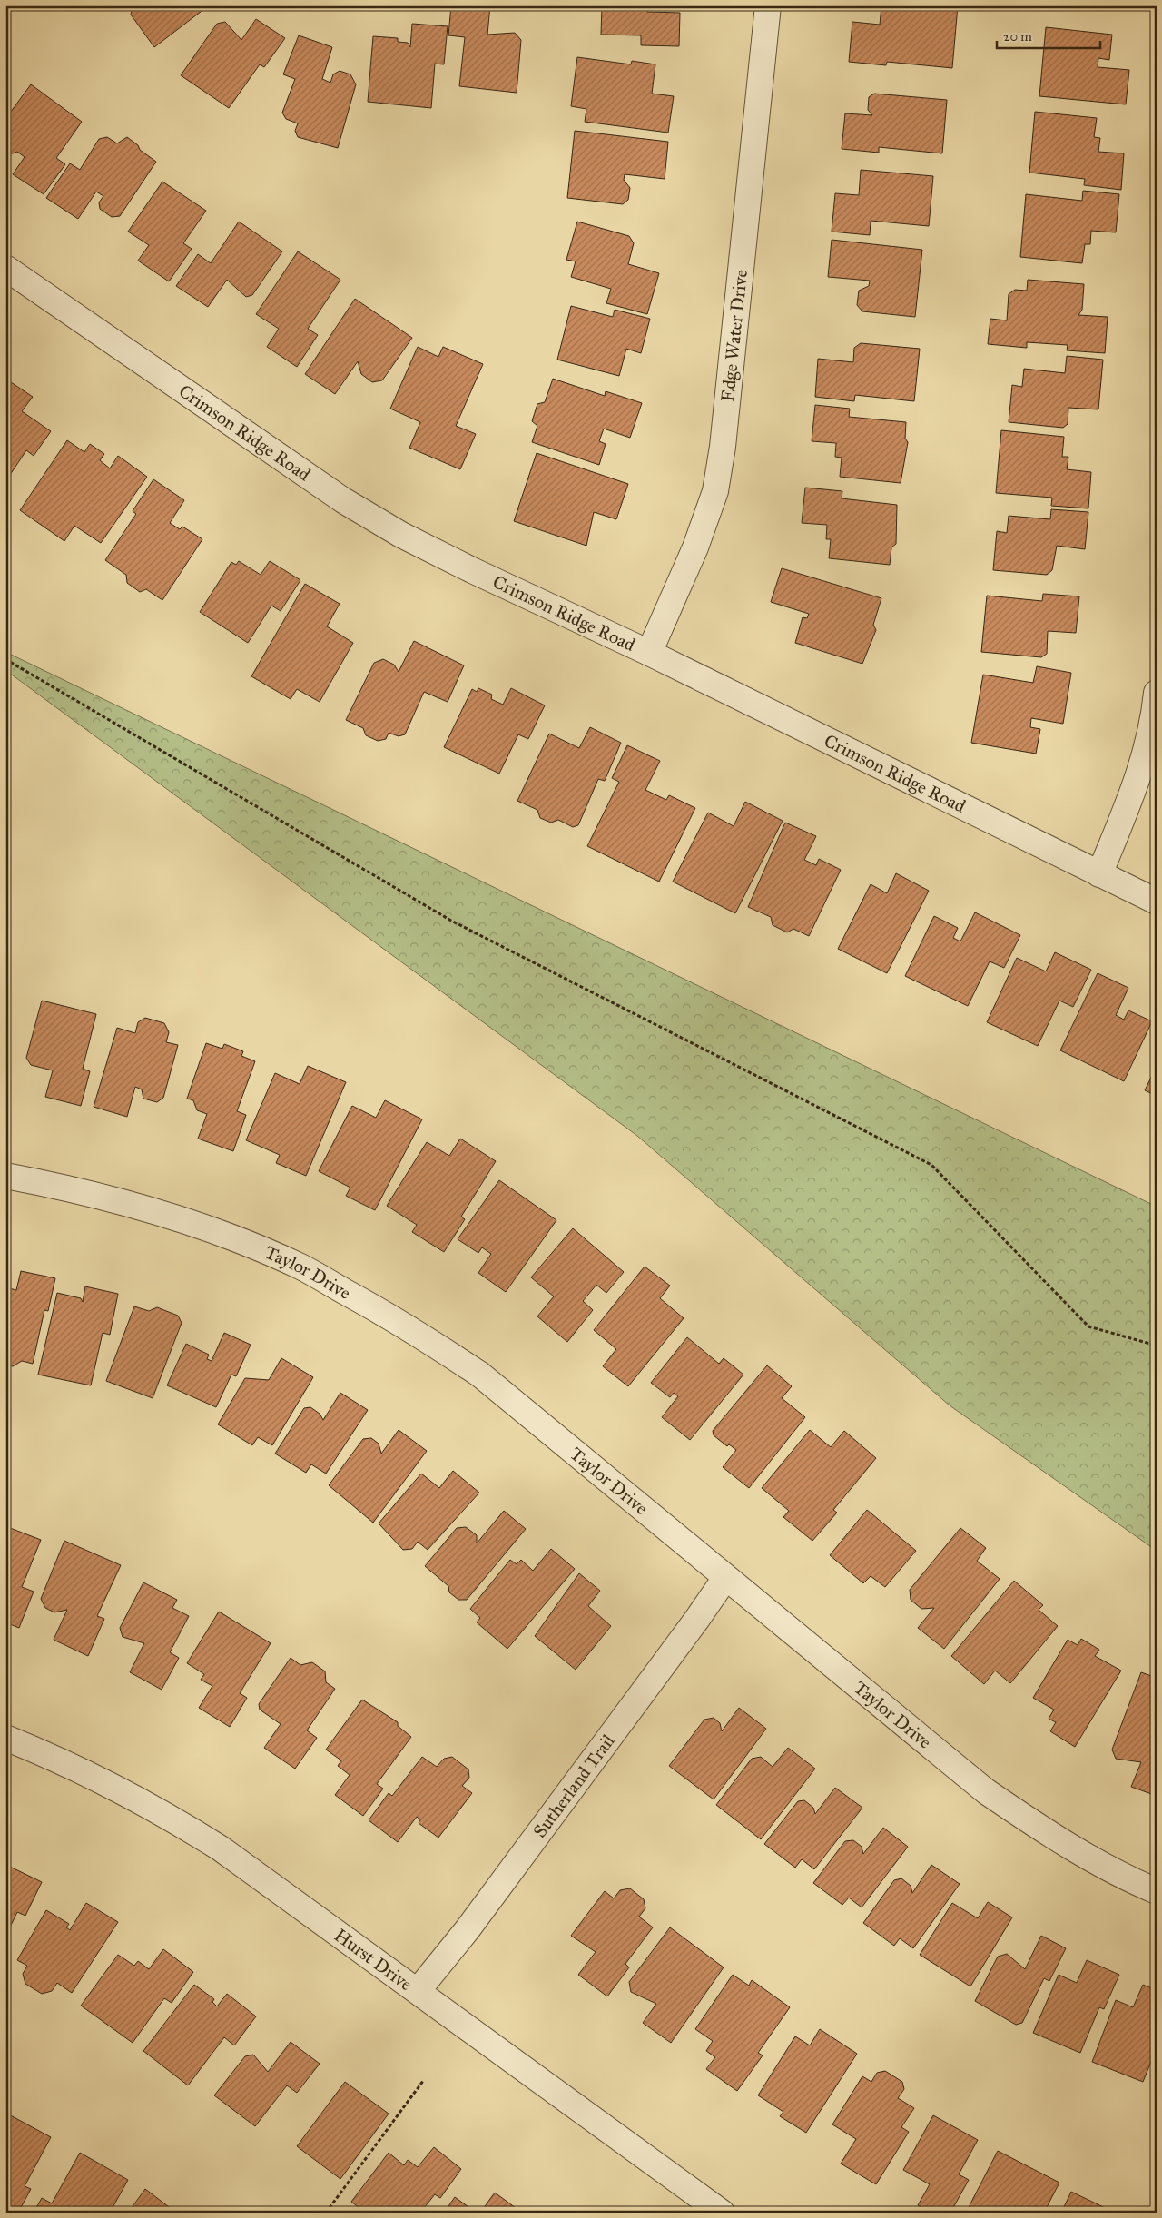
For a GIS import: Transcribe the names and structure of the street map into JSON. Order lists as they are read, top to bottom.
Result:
{
  "streets": {
    "street": [
      "Edge Water Drive",
      "Crimson Ridge Road",
      "Taylor Drive",
      "Sutherland Trail",
      "Hurst Drive"
    ]
  },
  "crossings": [
    ["Edge Water Drive", "Crimson Ridge Road"],
    ["Taylor Drive", "Sutherland Trail"],
    ["Sutherland Trail", "Hurst Drive"]
  ],
  "scale_bar": "20 m"
}
